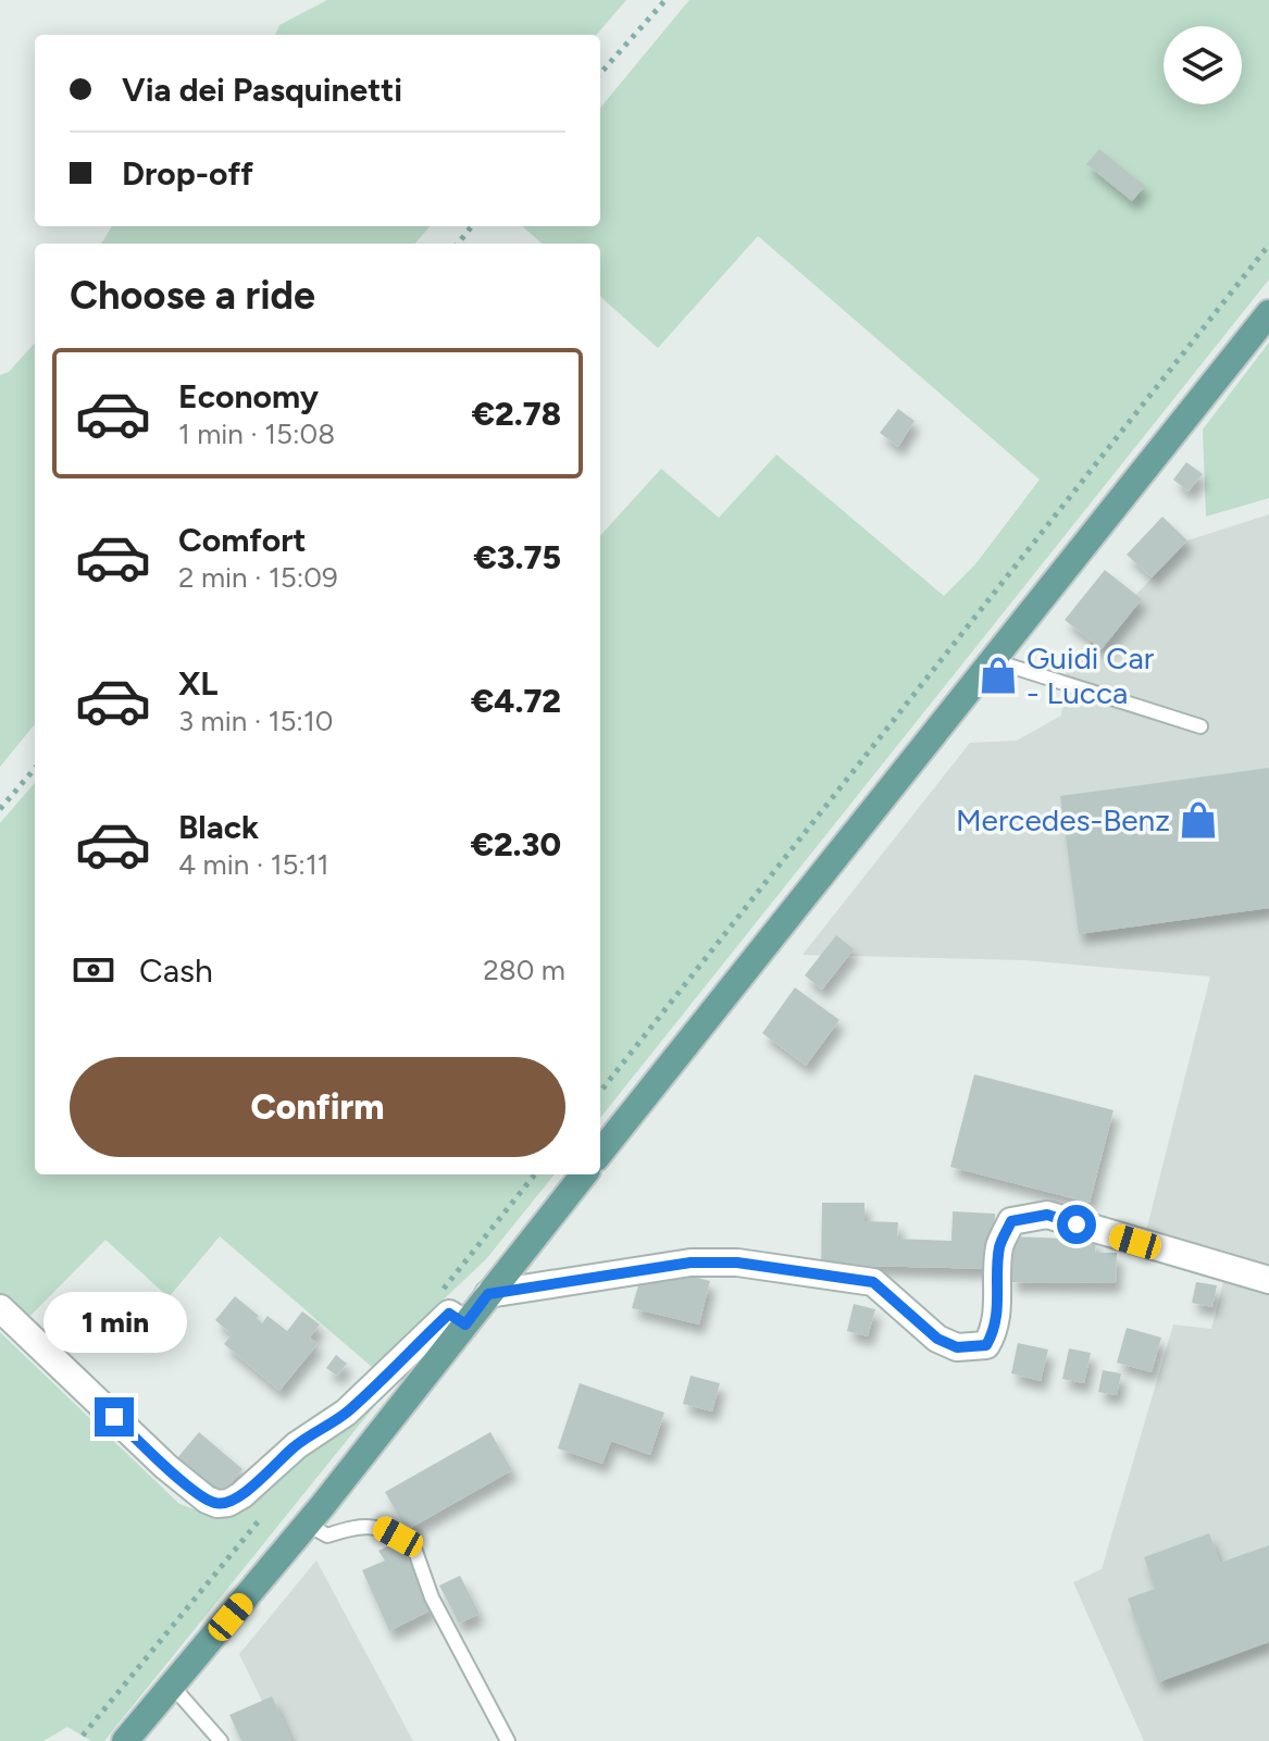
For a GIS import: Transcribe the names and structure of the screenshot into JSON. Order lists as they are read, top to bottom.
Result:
{
  "places": {
    "shop": ["Guidi Car - Lucca", "Mercedes-Benz"]
  },
  "page": {
    "banner": ["Via dei Pasquinetti", "Drop-off"],
    "heading": "Choose a ride",
    "list": [
      {
        "name": "Economy",
        "note": "1 min · 15:08",
        "value": "€2.78"
      },
      {
        "name": "Comfort",
        "note": "2 min · 15:09",
        "value": "€3.75"
      },
      {
        "name": "XL",
        "note": "3 min · 15:10",
        "value": "€4.72"
      },
      {
        "name": "Black",
        "note": "4 min · 15:11",
        "value": "€2.30"
      }
    ],
    "pay": ["Cash", "280 m"],
    "buttons": "Confirm",
    "bubble": "1 min"
  }
}
